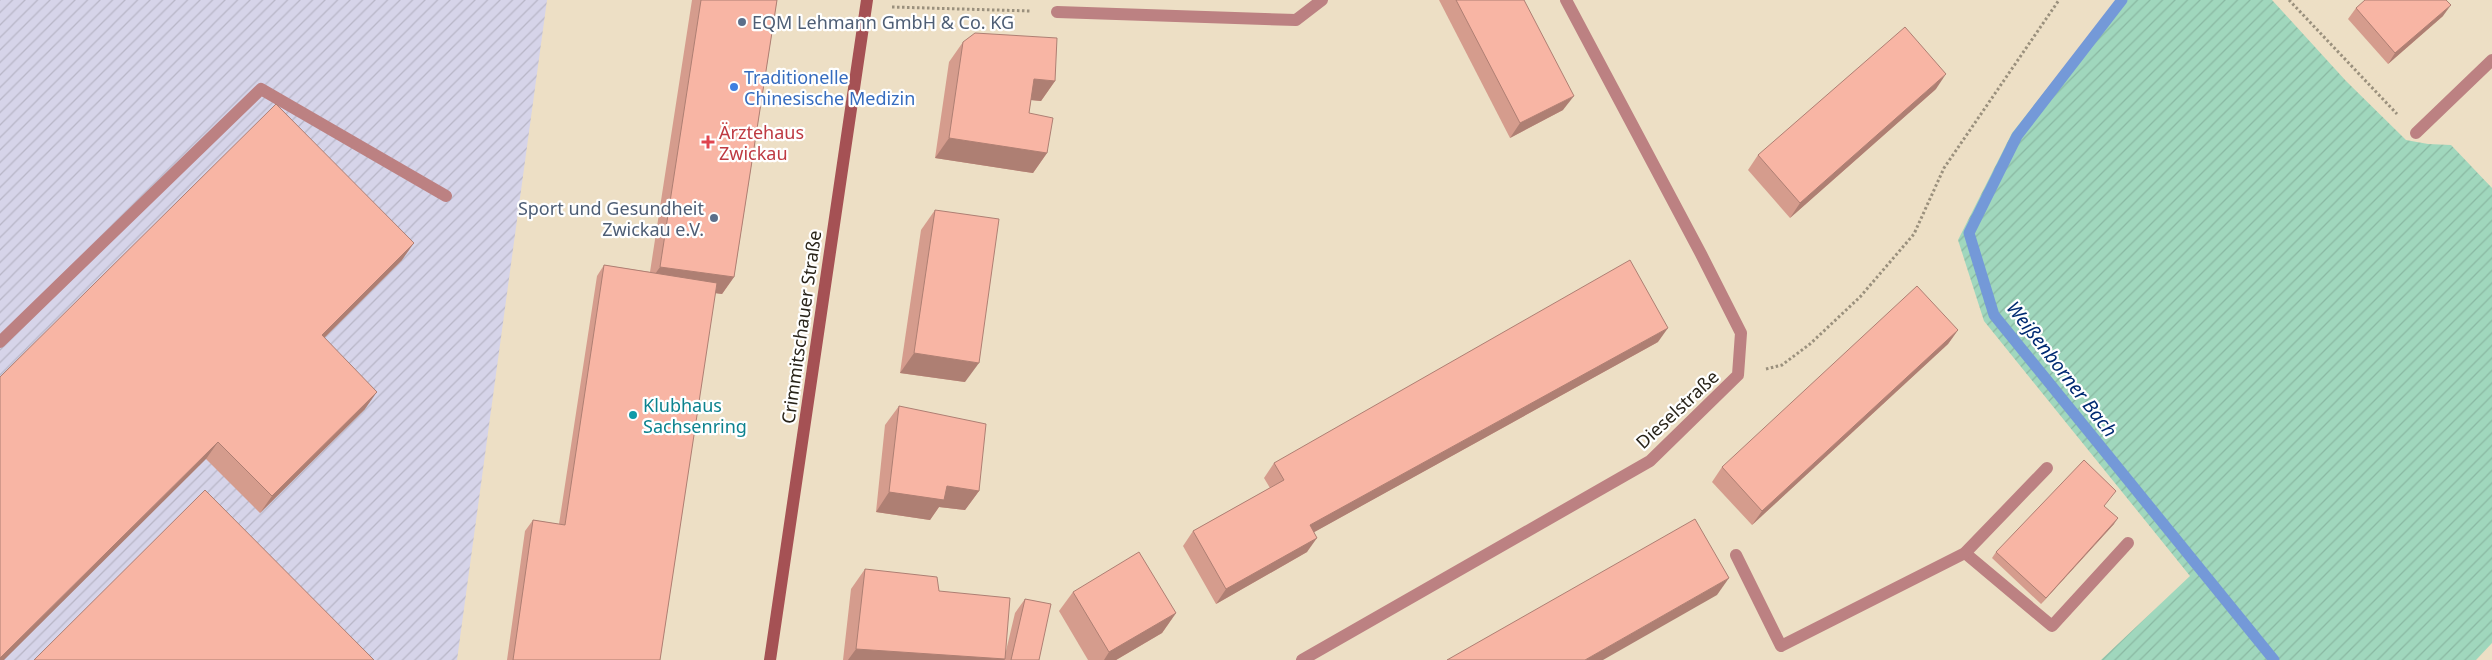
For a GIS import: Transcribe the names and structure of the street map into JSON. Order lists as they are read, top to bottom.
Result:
{
  "streets": {
    "main road": ["Crimmitschauer Straße"],
    "street": ["Dieselstraße"]
  },
  "water": ["Weißenborner Bach"],
  "places": {
    "other": [
      "EQM Lehmann GmbH & Co. KG",
      "Traditionelle Chinesische Medizin",
      "Sport und Gesundheit Zwickau e.V.",
      "Klubhaus Sachsenring"
    ],
    "health": ["Ärztehaus Zwickau"]
  }
}
